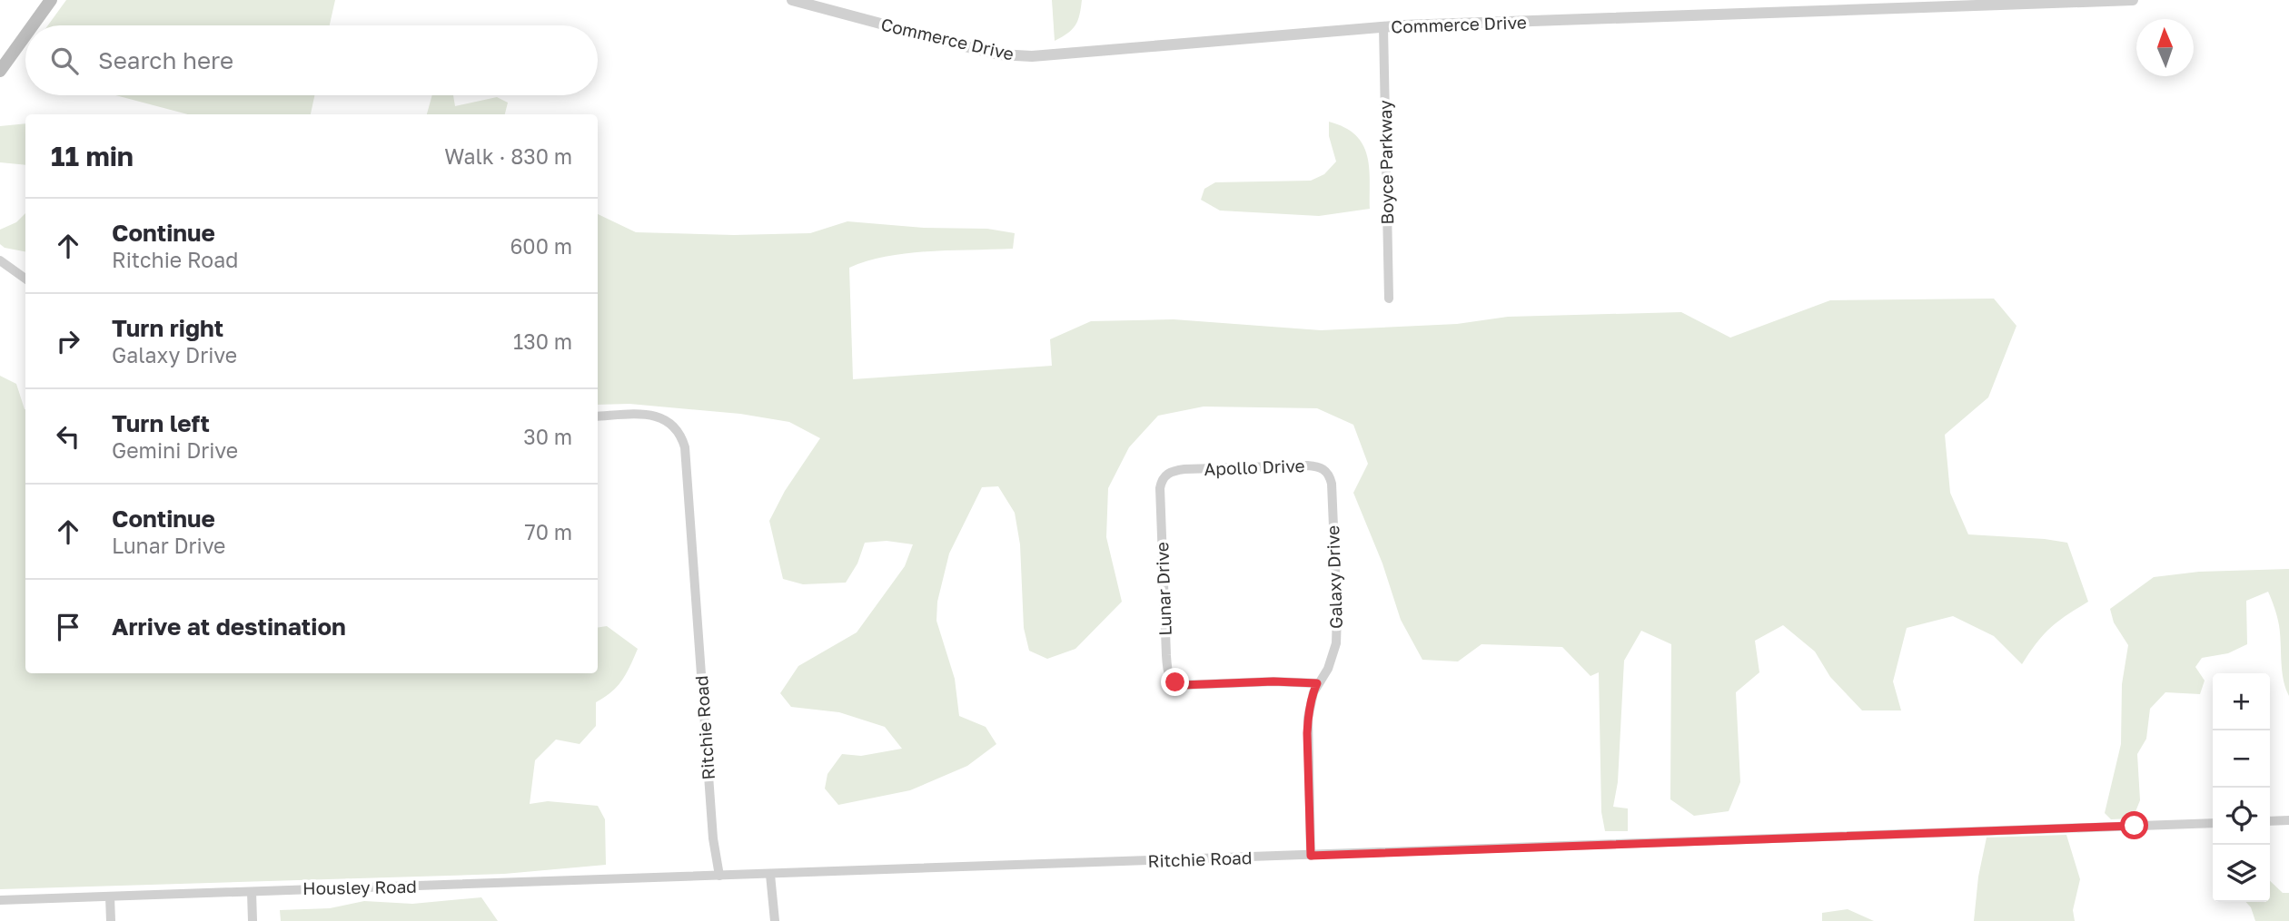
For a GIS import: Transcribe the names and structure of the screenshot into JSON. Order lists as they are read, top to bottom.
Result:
{
  "streets": {
    "street": [
      "Commerce Drive",
      "Boyce Parkway",
      "Apollo Drive",
      "Galaxy Drive",
      "Lunar Drive",
      "Ritchie Road",
      "Housley Road"
    ]
  },
  "crossings": [
    ["Commerce Drive", "Boyce Parkway"],
    ["Apollo Drive", "Galaxy Drive"],
    ["Apollo Drive", "Lunar Drive"],
    ["Galaxy Drive", "Lunar Drive"],
    ["Galaxy Drive", "Ritchie Road"],
    ["Ritchie Road", "Housley Road"]
  ],
  "north": "top",
  "page": {
    "search": "Search here",
    "heading": ["11 min", "Walk · 830 m"],
    "list": [
      ["Continue", "Ritchie Road", "600 m"],
      ["Turn right", "Galaxy Drive", "130 m"],
      ["Turn left", "Gemini Drive", "30 m"],
      ["Continue", "Lunar Drive", "70 m"],
      "Arrive at destination"
    ],
    "map_buttons": ["+", "−"]
  }
}
